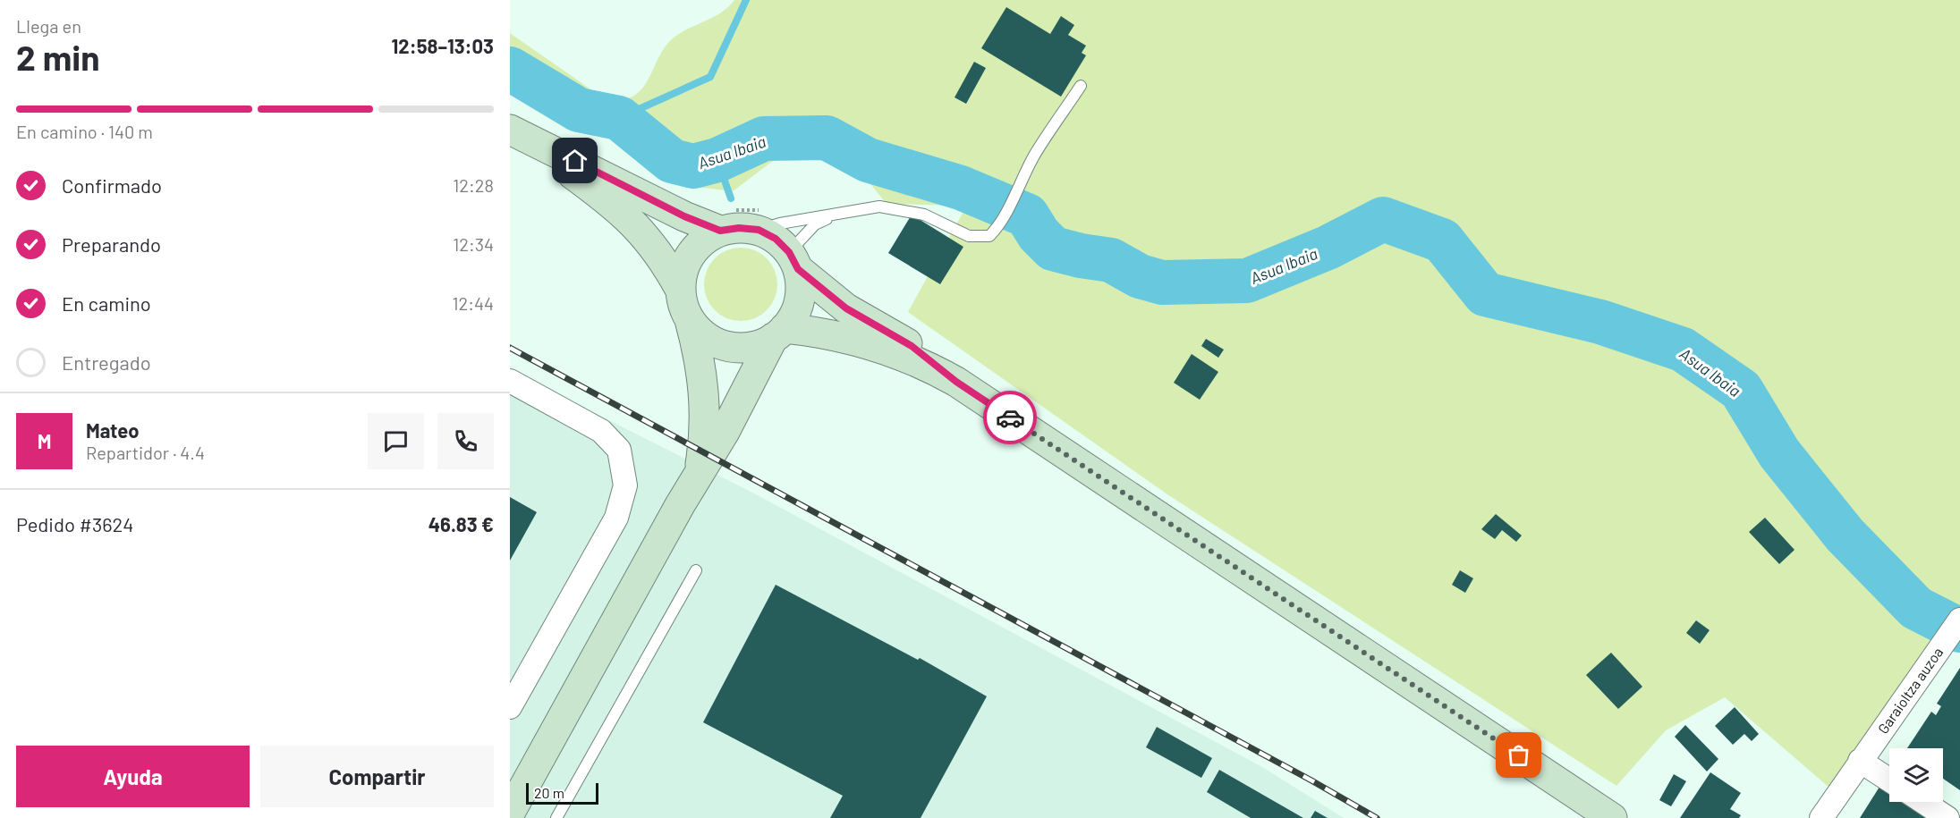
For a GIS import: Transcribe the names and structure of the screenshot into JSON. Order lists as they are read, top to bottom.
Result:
{
  "streets": {
    "street": ["Garaioltza auzoa"]
  },
  "water": ["Asua Ibaia"],
  "scale_bar": "20 m",
  "page": {
    "heading": ["2 min", "Llega en", "12:58–13:03"],
    "panel": [
      "Mateo",
      "Repartidor · 4.4",
      "Pedido #3624",
      "46.83 €"
    ],
    "bar": "En camino · 140 m",
    "list": [
      ["Confirmado", "12:28"],
      ["Preparando", "12:34"],
      ["En camino", "12:44"],
      "Entregado"
    ],
    "round": "M",
    "buttons": ["Ayuda", "Compartir"],
    "scale": "20 m"
  }
}
